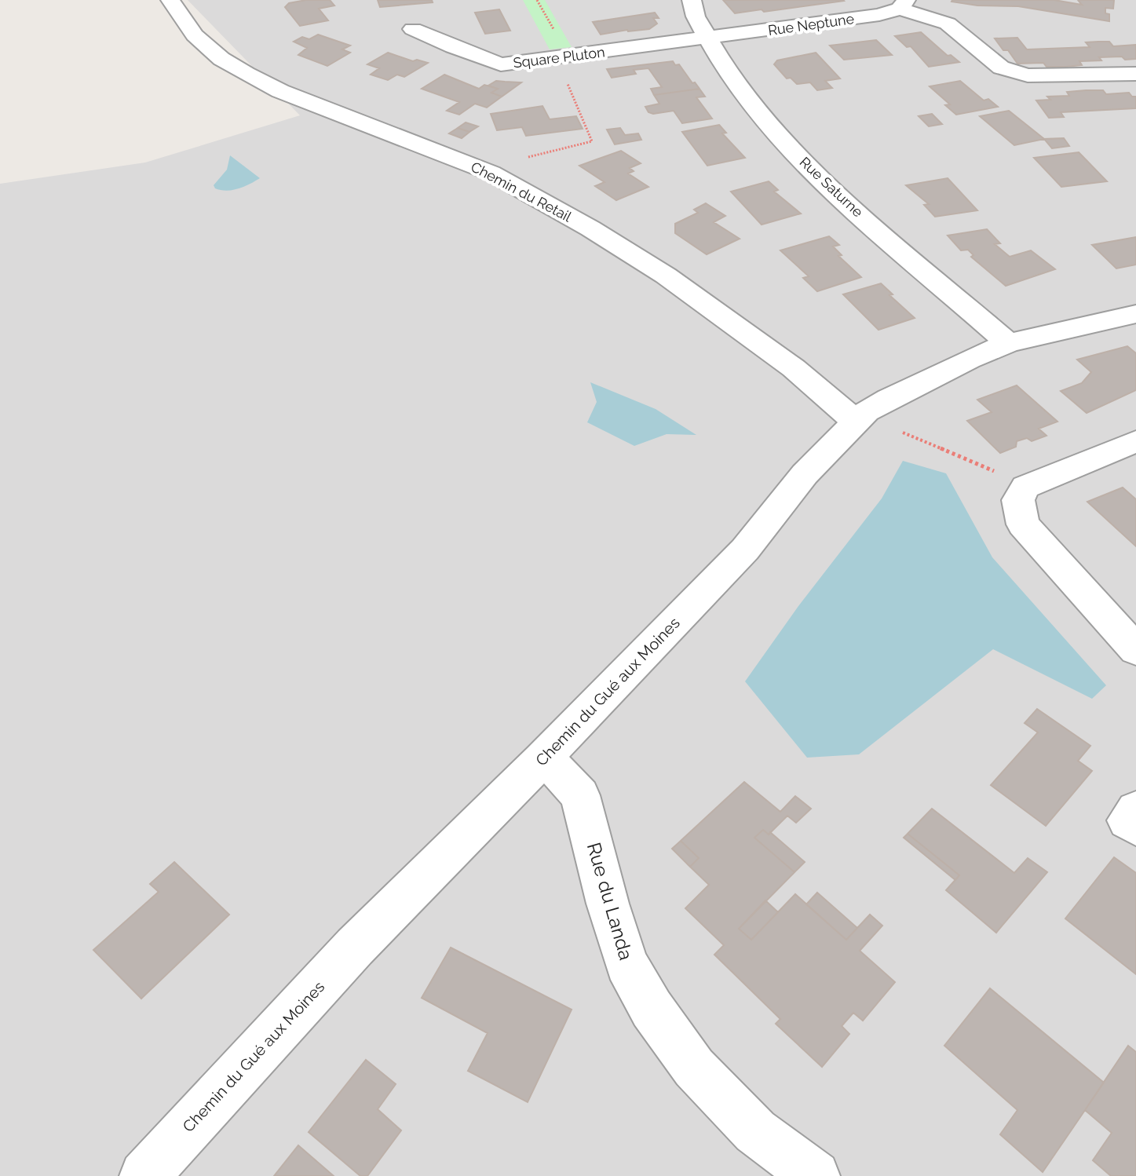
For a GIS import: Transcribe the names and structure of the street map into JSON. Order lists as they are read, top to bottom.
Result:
{
  "streets": {
    "street": [
      "Rue Neptune",
      "Square Pluton",
      "Rue Saturne",
      "Chemin du Retail",
      "Chemin du Gué aux Moines",
      "Rue du Landa"
    ]
  },
  "crossings": [
    ["Rue Neptune", "Square Pluton"],
    ["Rue Neptune", "Rue Saturne"],
    ["Square Pluton", "Rue Saturne"],
    ["Rue Saturne", "Chemin du Gué aux Moines"],
    ["Chemin du Retail", "Chemin du Gué aux Moines"],
    ["Chemin du Gué aux Moines", "Rue du Landa"]
  ]
}
